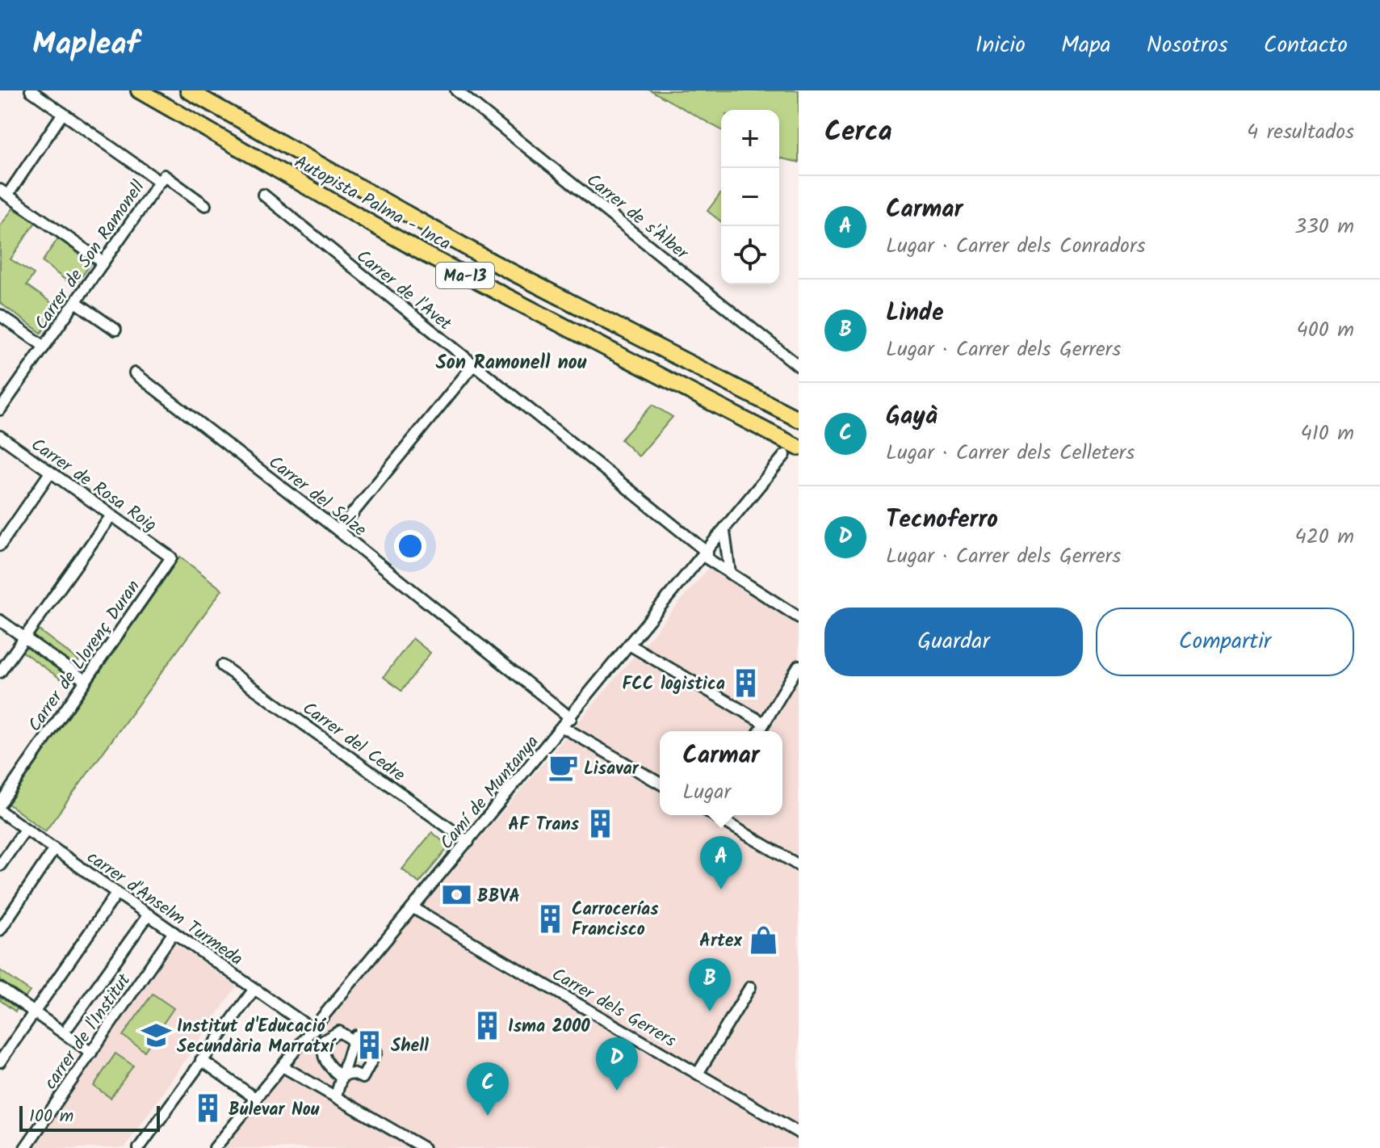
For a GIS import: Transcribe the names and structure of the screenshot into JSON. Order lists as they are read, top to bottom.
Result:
{
  "streets": {
    "highway": ["Autopista Palma - Inca", "Ma-13"],
    "street": [
      "Carrer de s'Àlber",
      "Carrer de Son Ramonell",
      "Carrer de l'Avet",
      "Carrer de Rosa Roig",
      "Carrer del Salze",
      "Carrer de Llorenç Duran",
      "Carrer del Cedre",
      "Camí de Muntanya",
      "carrer d'Anselm Turmeda",
      "Carrer dels Gerrers",
      "carrer de l'Institut"
    ]
  },
  "crossings": [
    ["Carrer de l'Avet", "Camí de Muntanya"],
    ["Carrer de Rosa Roig", "Carrer de Llorenç Duran"],
    ["Carrer del Salze", "Camí de Muntanya"],
    ["Carrer del Cedre", "Camí de Muntanya"],
    ["Camí de Muntanya", "carrer d'Anselm Turmeda"],
    ["Camí de Muntanya", "Carrer dels Gerrers"],
    ["carrer d'Anselm Turmeda", "carrer de l'Institut"]
  ],
  "districts": ["Son Ramonell nou"],
  "places": {
    "building": [
      "FCC logistica",
      "AF Trans",
      "Carrocerías Francisco",
      "Isma 2000",
      "Shell",
      "Bulevar Nou"
    ],
    "cafe": ["Lisavar"],
    "bank": ["BBVA"],
    "shop": ["Artex"],
    "school or university": ["Institut d'Educació Secundària Marratxí"]
  },
  "scale_bar": "100 m",
  "page": {
    "header": "Mapleaf",
    "nav": [
      "Inicio",
      "Mapa",
      "Nosotros",
      "Contacto"
    ],
    "heading": ["Cerca", "4 resultados"],
    "map_buttons": ["+", "−"],
    "list": [
      {
        "mark": "A",
        "name": "Carmar",
        "note": "Lugar · Carrer dels Conradors",
        "value": "330 m"
      },
      {
        "mark": "B",
        "name": "Linde",
        "note": "Lugar · Carrer dels Gerrers",
        "value": "400 m"
      },
      {
        "mark": "C",
        "name": "Gayà",
        "note": "Lugar · Carrer dels Celleters",
        "value": "410 m"
      },
      {
        "mark": "D",
        "name": "Tecnoferro",
        "note": "Lugar · Carrer dels Gerrers",
        "value": "420 m"
      }
    ],
    "buttons": ["Guardar", "Compartir"],
    "popup": ["Carmar", "Lugar"],
    "pins": [
      "A",
      "B",
      "D",
      "C"
    ],
    "scale": "100 m"
  }
}
